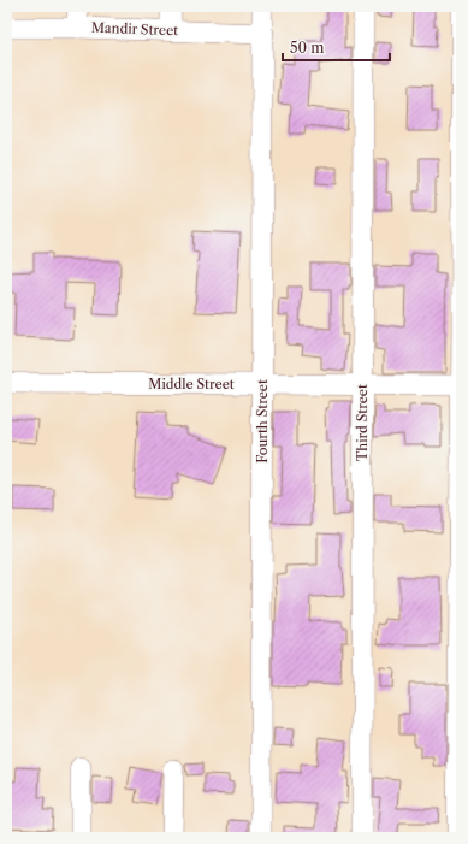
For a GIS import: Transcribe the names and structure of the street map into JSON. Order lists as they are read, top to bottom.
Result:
{
  "streets": {
    "street": [
      "Mandir Street",
      "Middle Street",
      "Fourth Street",
      "Third Street"
    ]
  },
  "crossings": [
    ["Mandir Street", "Fourth Street"],
    ["Middle Street", "Fourth Street"],
    ["Middle Street", "Third Street"]
  ],
  "scale_bar": "50 m"
}
